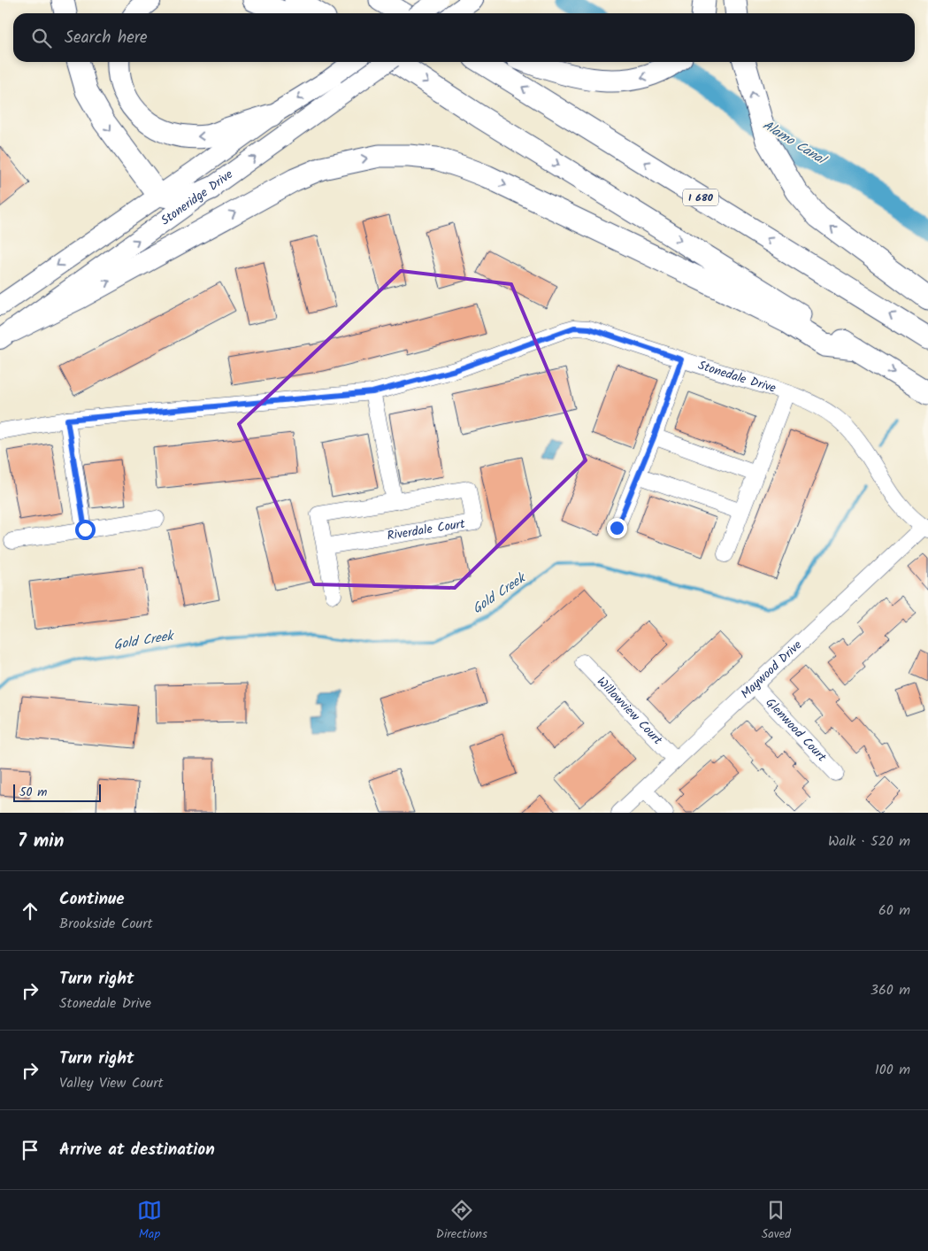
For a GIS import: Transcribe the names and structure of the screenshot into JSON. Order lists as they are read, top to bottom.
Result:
{
  "streets": {
    "highway": ["I 680"],
    "main road": ["Stoneridge Drive"],
    "street": [
      "Stonedale Drive",
      "Riverdale Court",
      "Maywood Drive",
      "Willowview Court",
      "Glenwood Court"
    ]
  },
  "crossings": [
    ["Stonedale Drive", "Maywood Drive"],
    ["Maywood Drive", "Willowview Court"],
    ["Maywood Drive", "Glenwood Court"]
  ],
  "water": ["Alamo Canal", "Gold Creek"],
  "scale_bar": "50 m",
  "page": {
    "search": "Search here",
    "scale": "50 m",
    "heading": ["7 min", "Walk · 520 m"],
    "list": [
      ["Continue", "Brookside Court", "60 m"],
      ["Turn right", "Stonedale Drive", "360 m"],
      ["Turn right", "Valley View Court", "100 m"],
      "Arrive at destination"
    ],
    "nav": ["Map", "Directions", "Saved"]
  }
}
